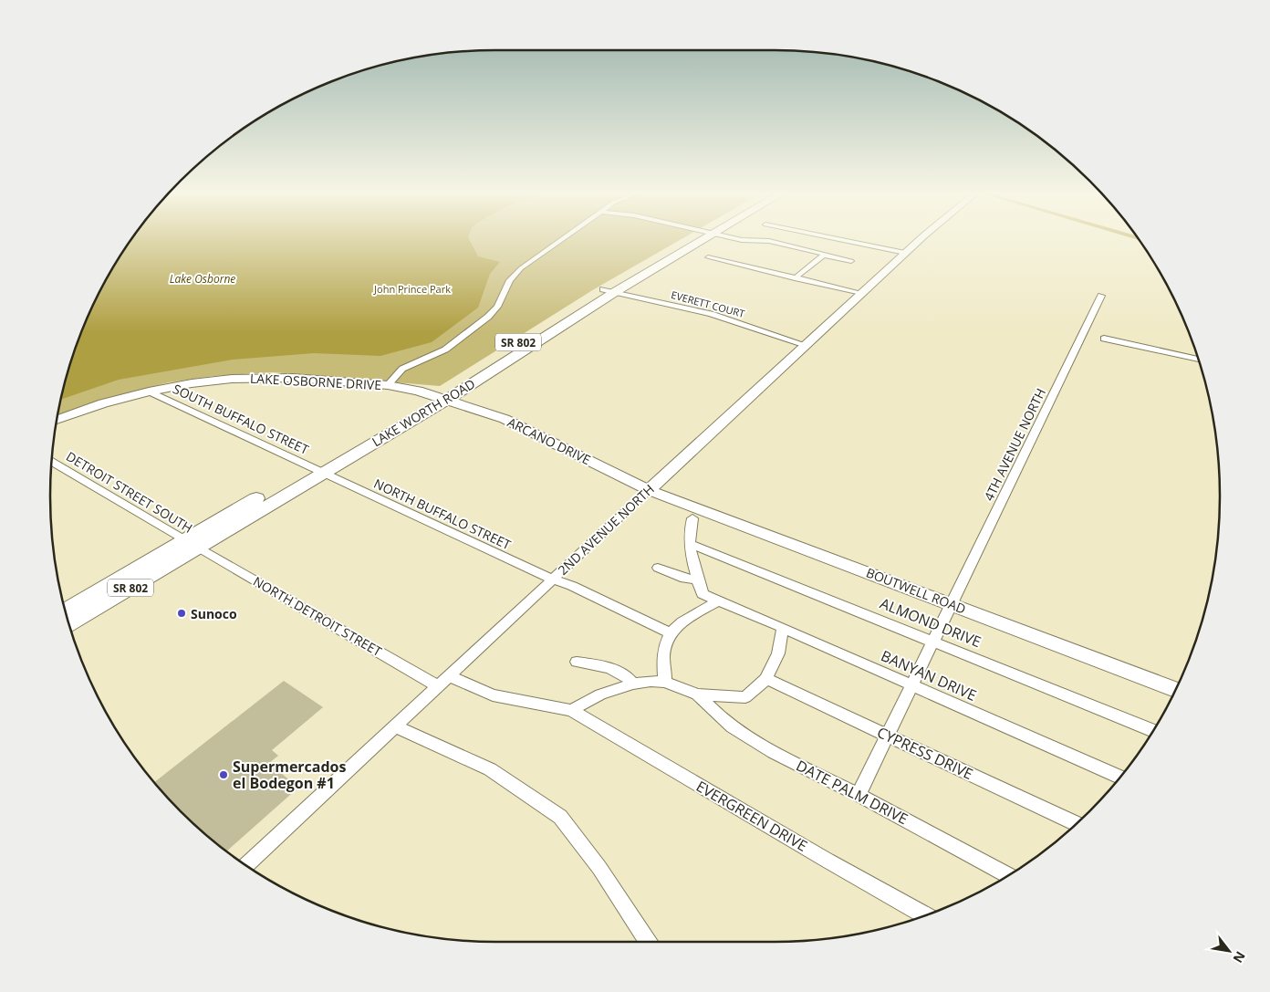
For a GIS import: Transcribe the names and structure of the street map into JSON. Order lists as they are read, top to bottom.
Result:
{
  "streets": {
    "main road": ["SR 802", "LAKE WORTH ROAD"],
    "street": [
      "EVERETT COURT",
      "LAKE OSBORNE DRIVE",
      "SOUTH BUFFALO STREET",
      "ARCANO DRIVE",
      "4TH AVENUE NORTH",
      "DETROIT STREET SOUTH",
      "NORTH BUFFALO STREET",
      "2ND AVENUE NORTH",
      "BOUTWELL ROAD",
      "NORTH DETROIT STREET",
      "ALMOND DRIVE",
      "BANYAN DRIVE",
      "CYPRESS DRIVE",
      "DATE PALM DRIVE",
      "EVERGREEN DRIVE"
    ]
  },
  "crossings": [
    ["EVERETT COURT", "LAKE WORTH ROAD"],
    ["EVERETT COURT", "2ND AVENUE NORTH"],
    ["LAKE OSBORNE DRIVE", "LAKE WORTH ROAD"],
    ["LAKE OSBORNE DRIVE", "SOUTH BUFFALO STREET"],
    ["LAKE OSBORNE DRIVE", "ARCANO DRIVE"],
    ["LAKE WORTH ROAD", "SOUTH BUFFALO STREET"],
    ["LAKE WORTH ROAD", "ARCANO DRIVE"],
    ["LAKE WORTH ROAD", "DETROIT STREET SOUTH"],
    ["LAKE WORTH ROAD", "NORTH BUFFALO STREET"],
    ["LAKE WORTH ROAD", "NORTH DETROIT STREET"],
    ["SOUTH BUFFALO STREET", "NORTH BUFFALO STREET"],
    ["ARCANO DRIVE", "2ND AVENUE NORTH"],
    ["ARCANO DRIVE", "BOUTWELL ROAD"],
    ["4TH AVENUE NORTH", "BOUTWELL ROAD"],
    ["4TH AVENUE NORTH", "ALMOND DRIVE"],
    ["4TH AVENUE NORTH", "BANYAN DRIVE"],
    ["4TH AVENUE NORTH", "CYPRESS DRIVE"],
    ["4TH AVENUE NORTH", "DATE PALM DRIVE"],
    ["DETROIT STREET SOUTH", "NORTH DETROIT STREET"],
    ["NORTH BUFFALO STREET", "2ND AVENUE NORTH"],
    ["2ND AVENUE NORTH", "BOUTWELL ROAD"],
    ["2ND AVENUE NORTH", "NORTH DETROIT STREET"],
    ["2ND AVENUE NORTH", "EVERGREEN DRIVE"],
    ["BANYAN DRIVE", "CYPRESS DRIVE"],
    ["BANYAN DRIVE", "DATE PALM DRIVE"],
    ["CYPRESS DRIVE", "DATE PALM DRIVE"]
  ],
  "water": ["Lake Osborne"],
  "parks": ["John Prince Park"],
  "places": ["Sunoco", "Supermercados el Bodegon #1"],
  "north": "bottom right"
}
